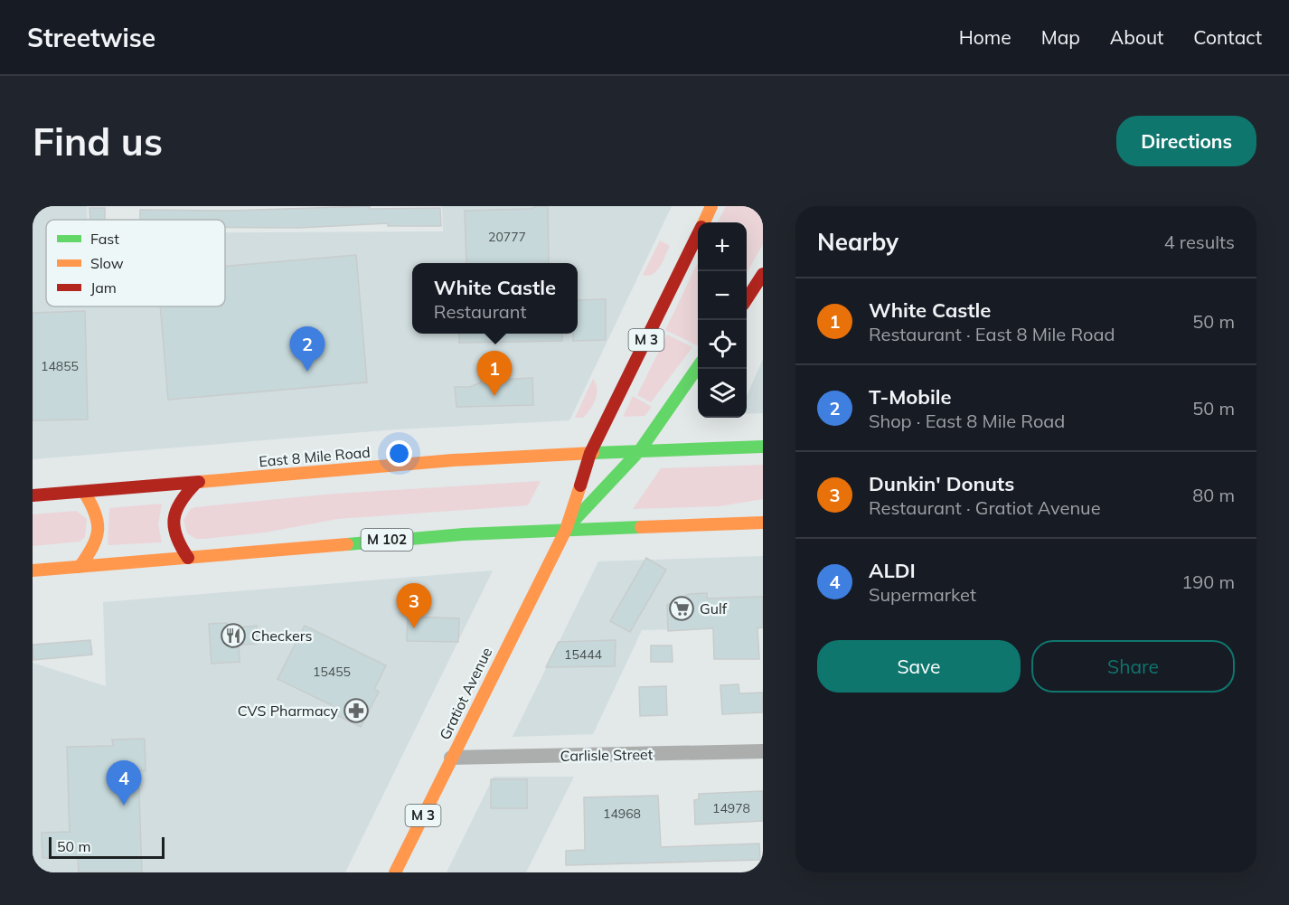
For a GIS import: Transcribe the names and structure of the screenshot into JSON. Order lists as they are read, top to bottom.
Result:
{
  "streets": {
    "main road": [
      "M 3",
      "East 8 Mile Road",
      "M 102",
      "Gratiot Avenue"
    ],
    "street": ["Carlisle Street"]
  },
  "crossings": [
    ["East 8 Mile Road", "Gratiot Avenue"],
    ["M 102", "Gratiot Avenue"],
    ["Gratiot Avenue", "Carlisle Street"]
  ],
  "places": {
    "supermarket": ["Gulf"],
    "restaurant": ["Checkers"],
    "pharmacy": ["CVS Pharmacy"]
  },
  "house_numbers": [
    "20777",
    "14855",
    "15444",
    "15455",
    "14978",
    "14968"
  ],
  "legend": ["Fast", "Slow", "Jam"],
  "scale_bar": "50 m",
  "page": {
    "header": "Streetwise",
    "nav": [
      "Home",
      "Map",
      "About",
      "Contact"
    ],
    "buttons": [
      "Directions",
      ["Save", "Share"]
    ],
    "title": "Find us",
    "heading": ["Nearby", "4 results"],
    "map_buttons": ["+", "−"],
    "popup": ["White Castle", "Restaurant"],
    "list": [
      {
        "mark": "1",
        "name": "White Castle",
        "note": "Restaurant · East 8 Mile Road",
        "value": "50 m"
      },
      {
        "mark": "2",
        "name": "T-Mobile",
        "note": "Shop · East 8 Mile Road",
        "value": "50 m"
      },
      {
        "mark": "3",
        "name": "Dunkin' Donuts",
        "note": "Restaurant · Gratiot Avenue",
        "value": "80 m"
      },
      {
        "mark": "4",
        "name": "ALDI",
        "note": "Supermarket",
        "value": "190 m"
      }
    ],
    "pins": [
      "2",
      "1",
      "3",
      "4"
    ],
    "scale": "50 m"
  }
}
